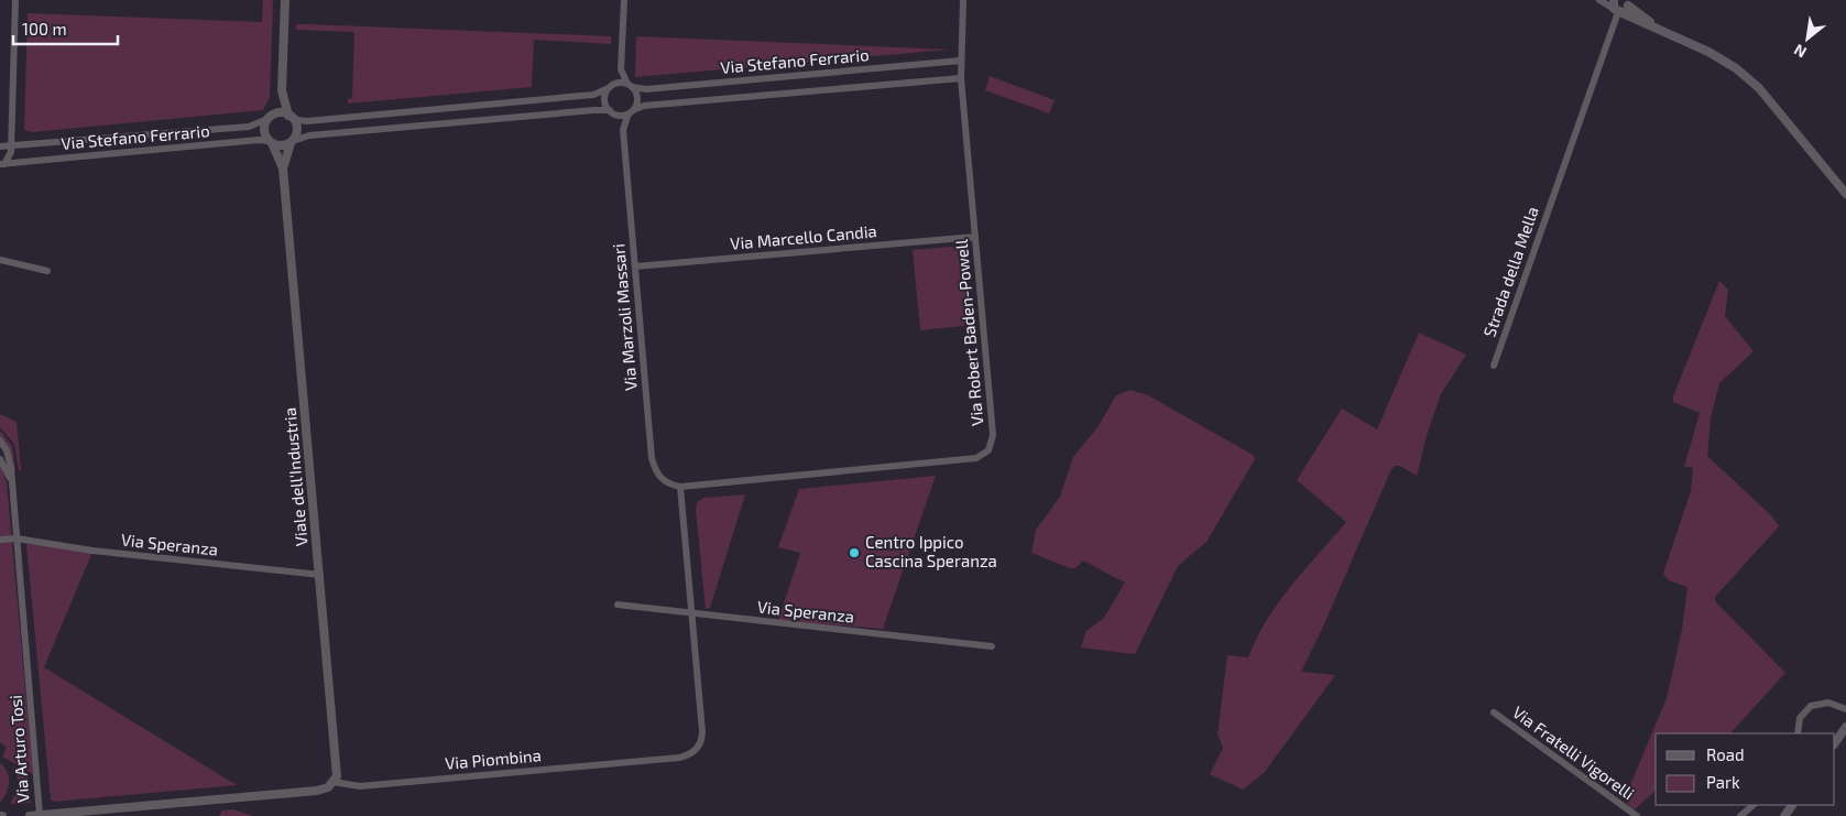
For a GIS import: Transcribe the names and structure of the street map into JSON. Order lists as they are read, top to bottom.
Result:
{
  "streets": {
    "street": [
      "Via Stefano Ferrario",
      "Via Marcello Candia",
      "Strada della Mella",
      "Via Marzoli Massari",
      "Via Robert Baden-Powell",
      "Viale dell'Industria",
      "Via Speranza",
      "Via Arturo Tosi",
      "Via Fratelli Vigorelli",
      "Via Piombina"
    ]
  },
  "crossings": [
    ["Via Stefano Ferrario", "Via Marzoli Massari"],
    ["Via Stefano Ferrario", "Via Robert Baden-Powell"],
    ["Via Marcello Candia", "Via Marzoli Massari"],
    ["Via Marcello Candia", "Via Robert Baden-Powell"],
    ["Via Marzoli Massari", "Via Robert Baden-Powell"],
    ["Via Marzoli Massari", "Via Piombina"],
    ["Via Robert Baden-Powell", "Via Piombina"],
    ["Viale dell'Industria", "Via Speranza"],
    ["Viale dell'Industria", "Via Piombina"],
    ["Via Speranza", "Via Arturo Tosi"],
    ["Via Speranza", "Via Piombina"]
  ],
  "places": ["Centro Ippico Cascina Speranza"],
  "legend": ["Road", "Park"],
  "scale_bar": "100 m",
  "north": "bottom left"
}
